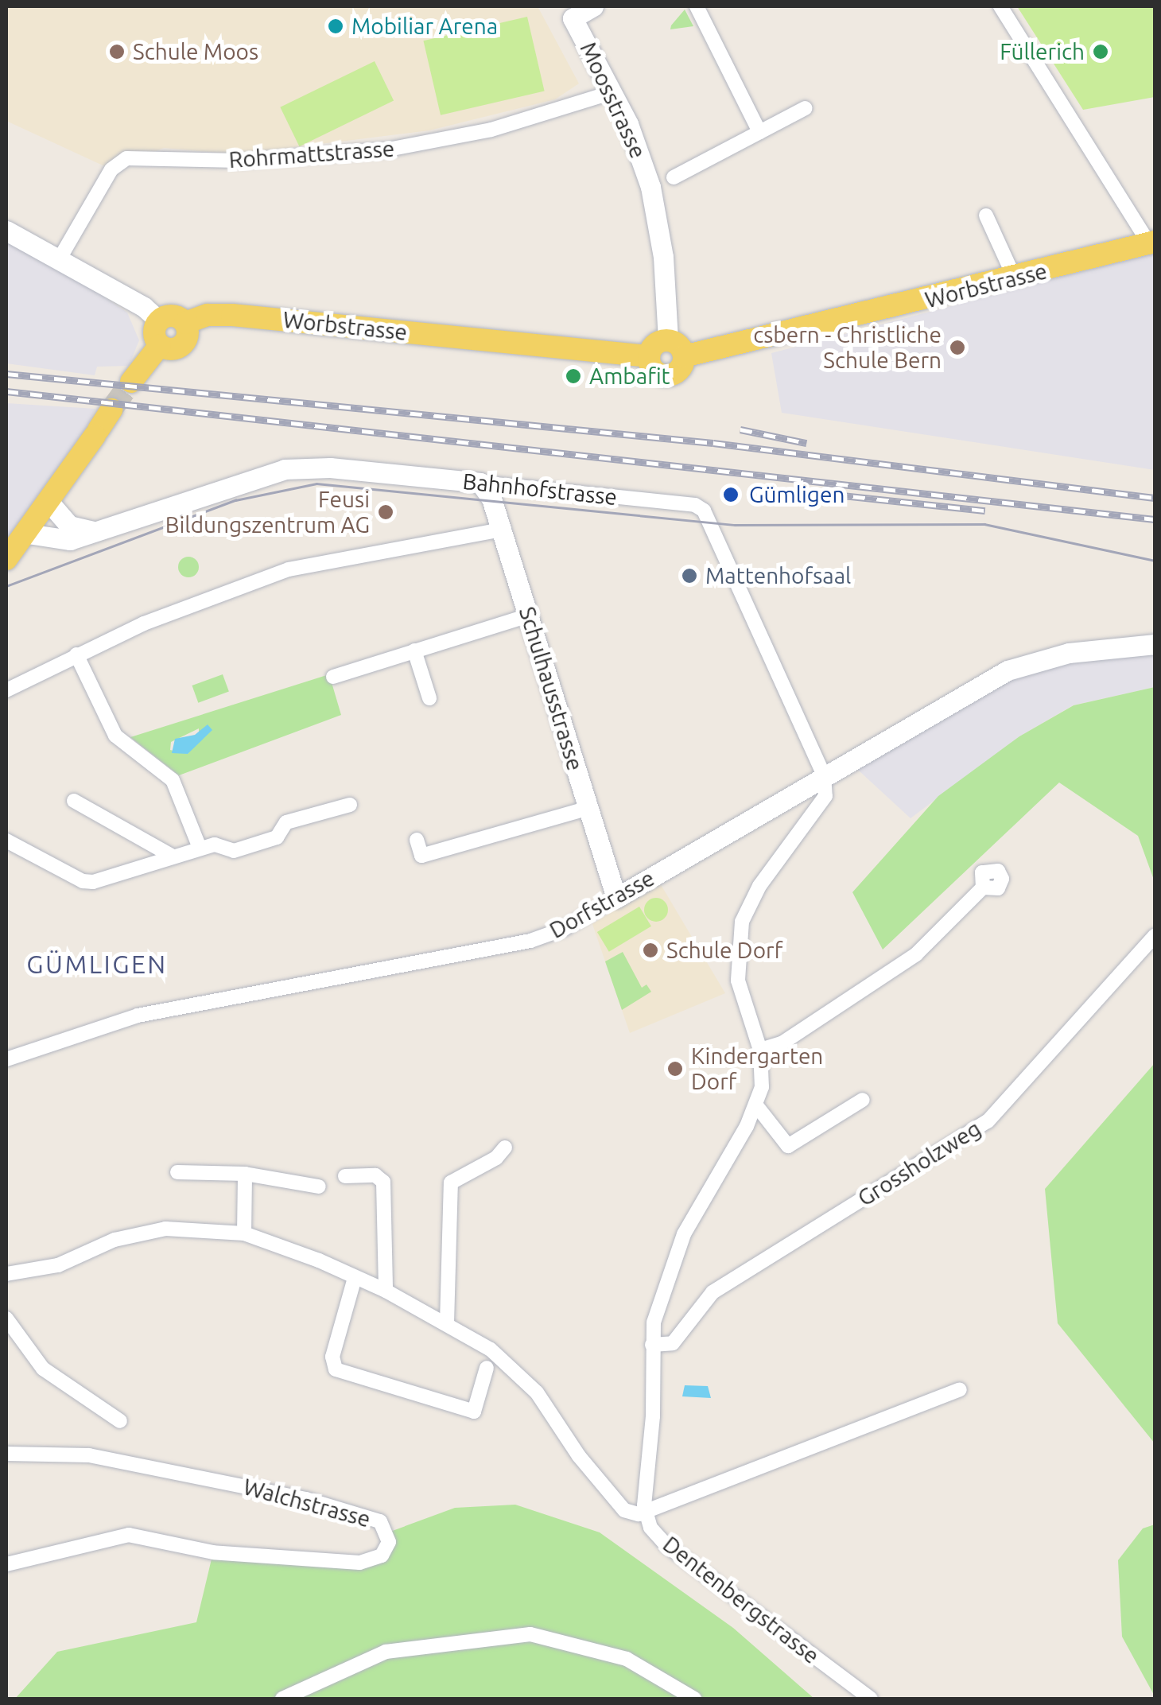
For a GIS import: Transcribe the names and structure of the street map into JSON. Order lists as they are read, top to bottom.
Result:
{
  "streets": {
    "main road": ["Worbstrasse"],
    "street": [
      "Moosstrasse",
      "Rohrmattstrasse",
      "Bahnhofstrasse",
      "Schulhausstrasse",
      "Dorfstrasse",
      "Grossholzweg",
      "Walchstrasse",
      "Dentenbergstrasse"
    ]
  },
  "crossings": [
    ["Moosstrasse", "Rohrmattstrasse"],
    ["Moosstrasse", "Worbstrasse"],
    ["Bahnhofstrasse", "Schulhausstrasse"],
    ["Bahnhofstrasse", "Dorfstrasse"],
    ["Schulhausstrasse", "Dorfstrasse"]
  ],
  "districts": ["GÜMLIGEN"],
  "places": [
    "Mobiliar Arena",
    "Schule Moos",
    "Füllerich",
    "csbern - Christliche Schule Bern",
    "Ambafit",
    "Gümligen",
    "Feusi Bildungszentrum AG",
    "Mattenhofsaal",
    "Schule Dorf",
    "Kindergarten Dorf"
  ]
}
